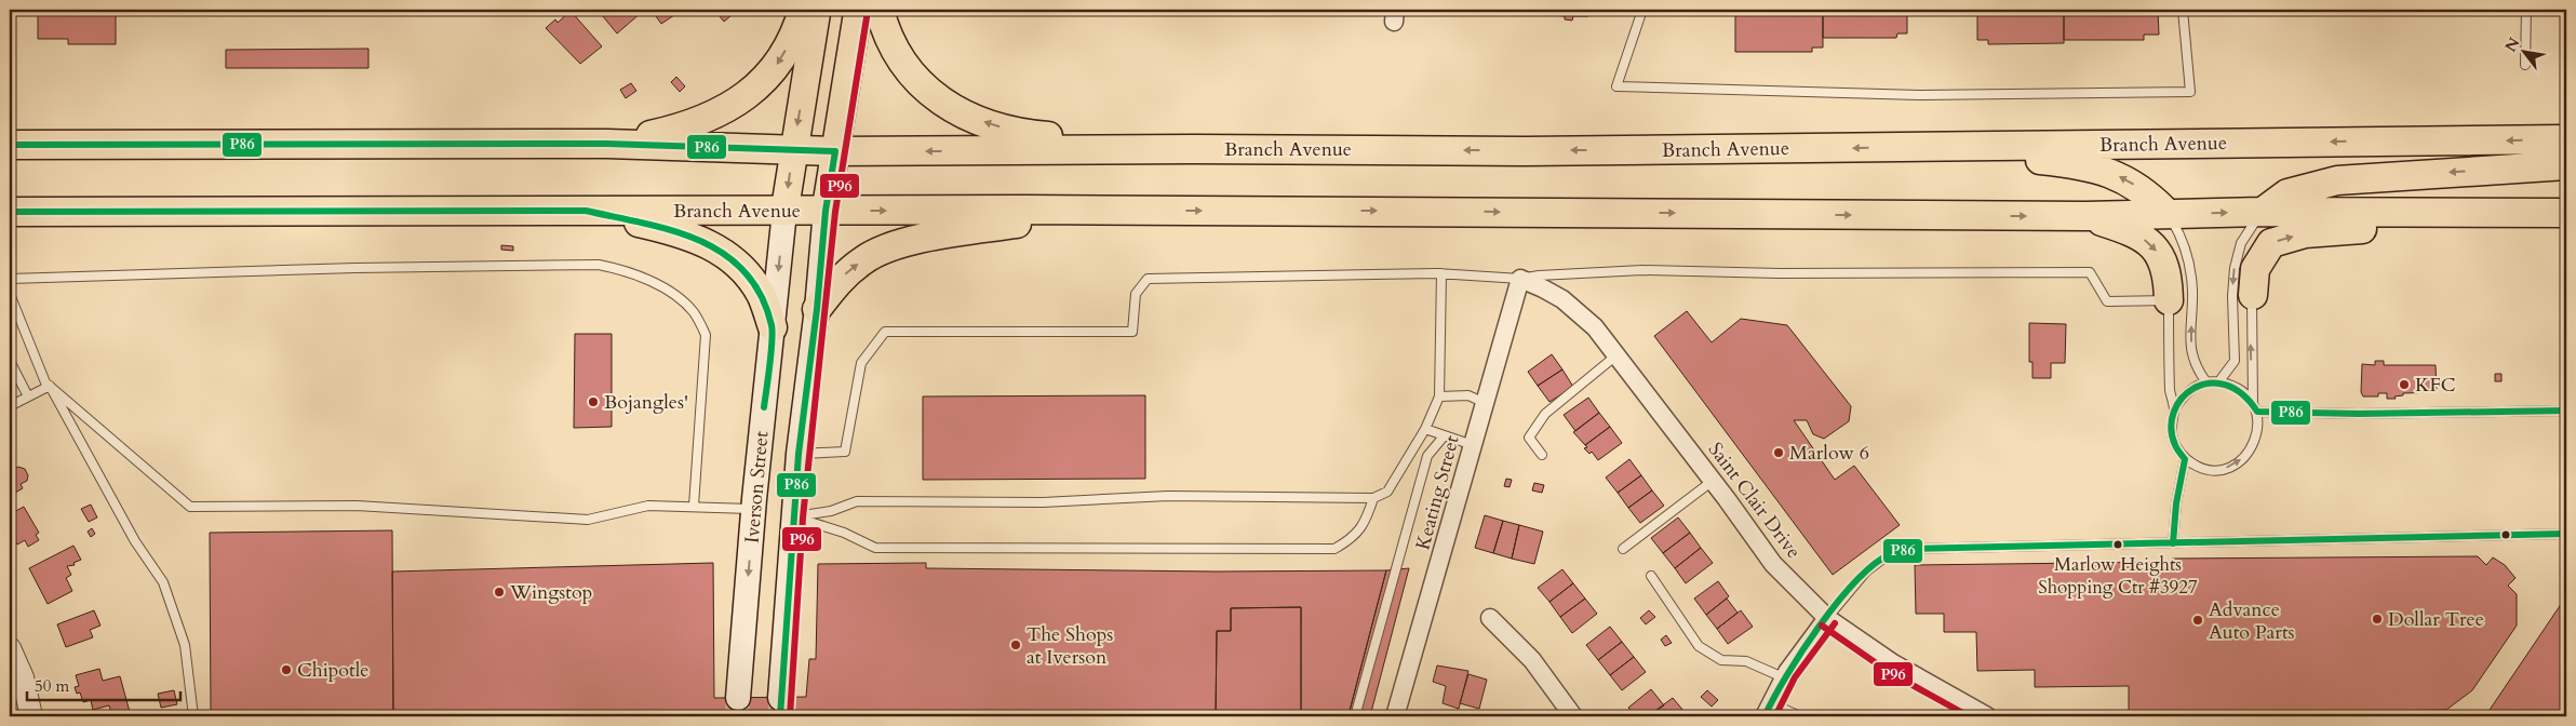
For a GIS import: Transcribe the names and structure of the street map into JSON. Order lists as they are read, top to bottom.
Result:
{
  "streets": {
    "highway": ["Branch Avenue"],
    "main road": ["Iverson Street"],
    "street": ["Keating Street", "Saint Clair Drive"]
  },
  "crossings": [
    ["Branch Avenue", "Iverson Street"],
    ["Keating Street", "Saint Clair Drive"]
  ],
  "places": [
    "KFC",
    "Bojangles'",
    "Marlow 6",
    "Marlow Heights Shopping Ctr #3927",
    "Wingstop",
    "Dollar Tree",
    "Advance Auto Parts",
    "The Shops at Iverson",
    "Chipotle"
  ],
  "lines": ["transit line P96", "transit line P86"],
  "scale_bar": "50 m",
  "north": "top left"
}
